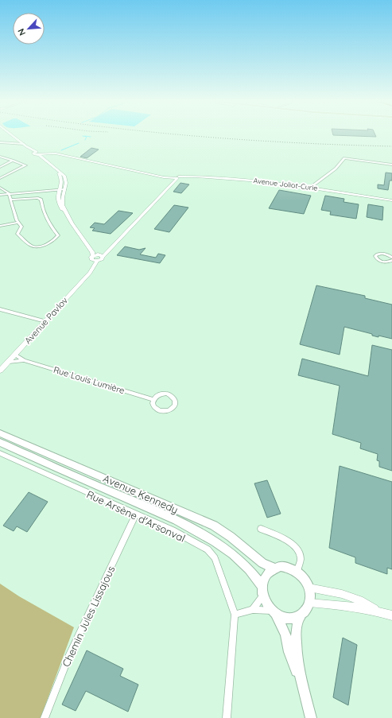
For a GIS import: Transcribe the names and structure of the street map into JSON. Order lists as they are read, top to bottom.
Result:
{
  "streets": {
    "main road": ["Avenue Kennedy"],
    "street": [
      "Avenue Joliot-Curie",
      "Avenue Pavlov",
      "Rue Louis Lumière",
      "Rue Arsène d'Arsonval",
      "Chemin Jules Lissajous"
    ]
  },
  "crossings": [
    ["Avenue Pavlov", "Rue Louis Lumière"],
    ["Rue Arsène d'Arsonval", "Chemin Jules Lissajous"]
  ],
  "north": "bottom left"
}
